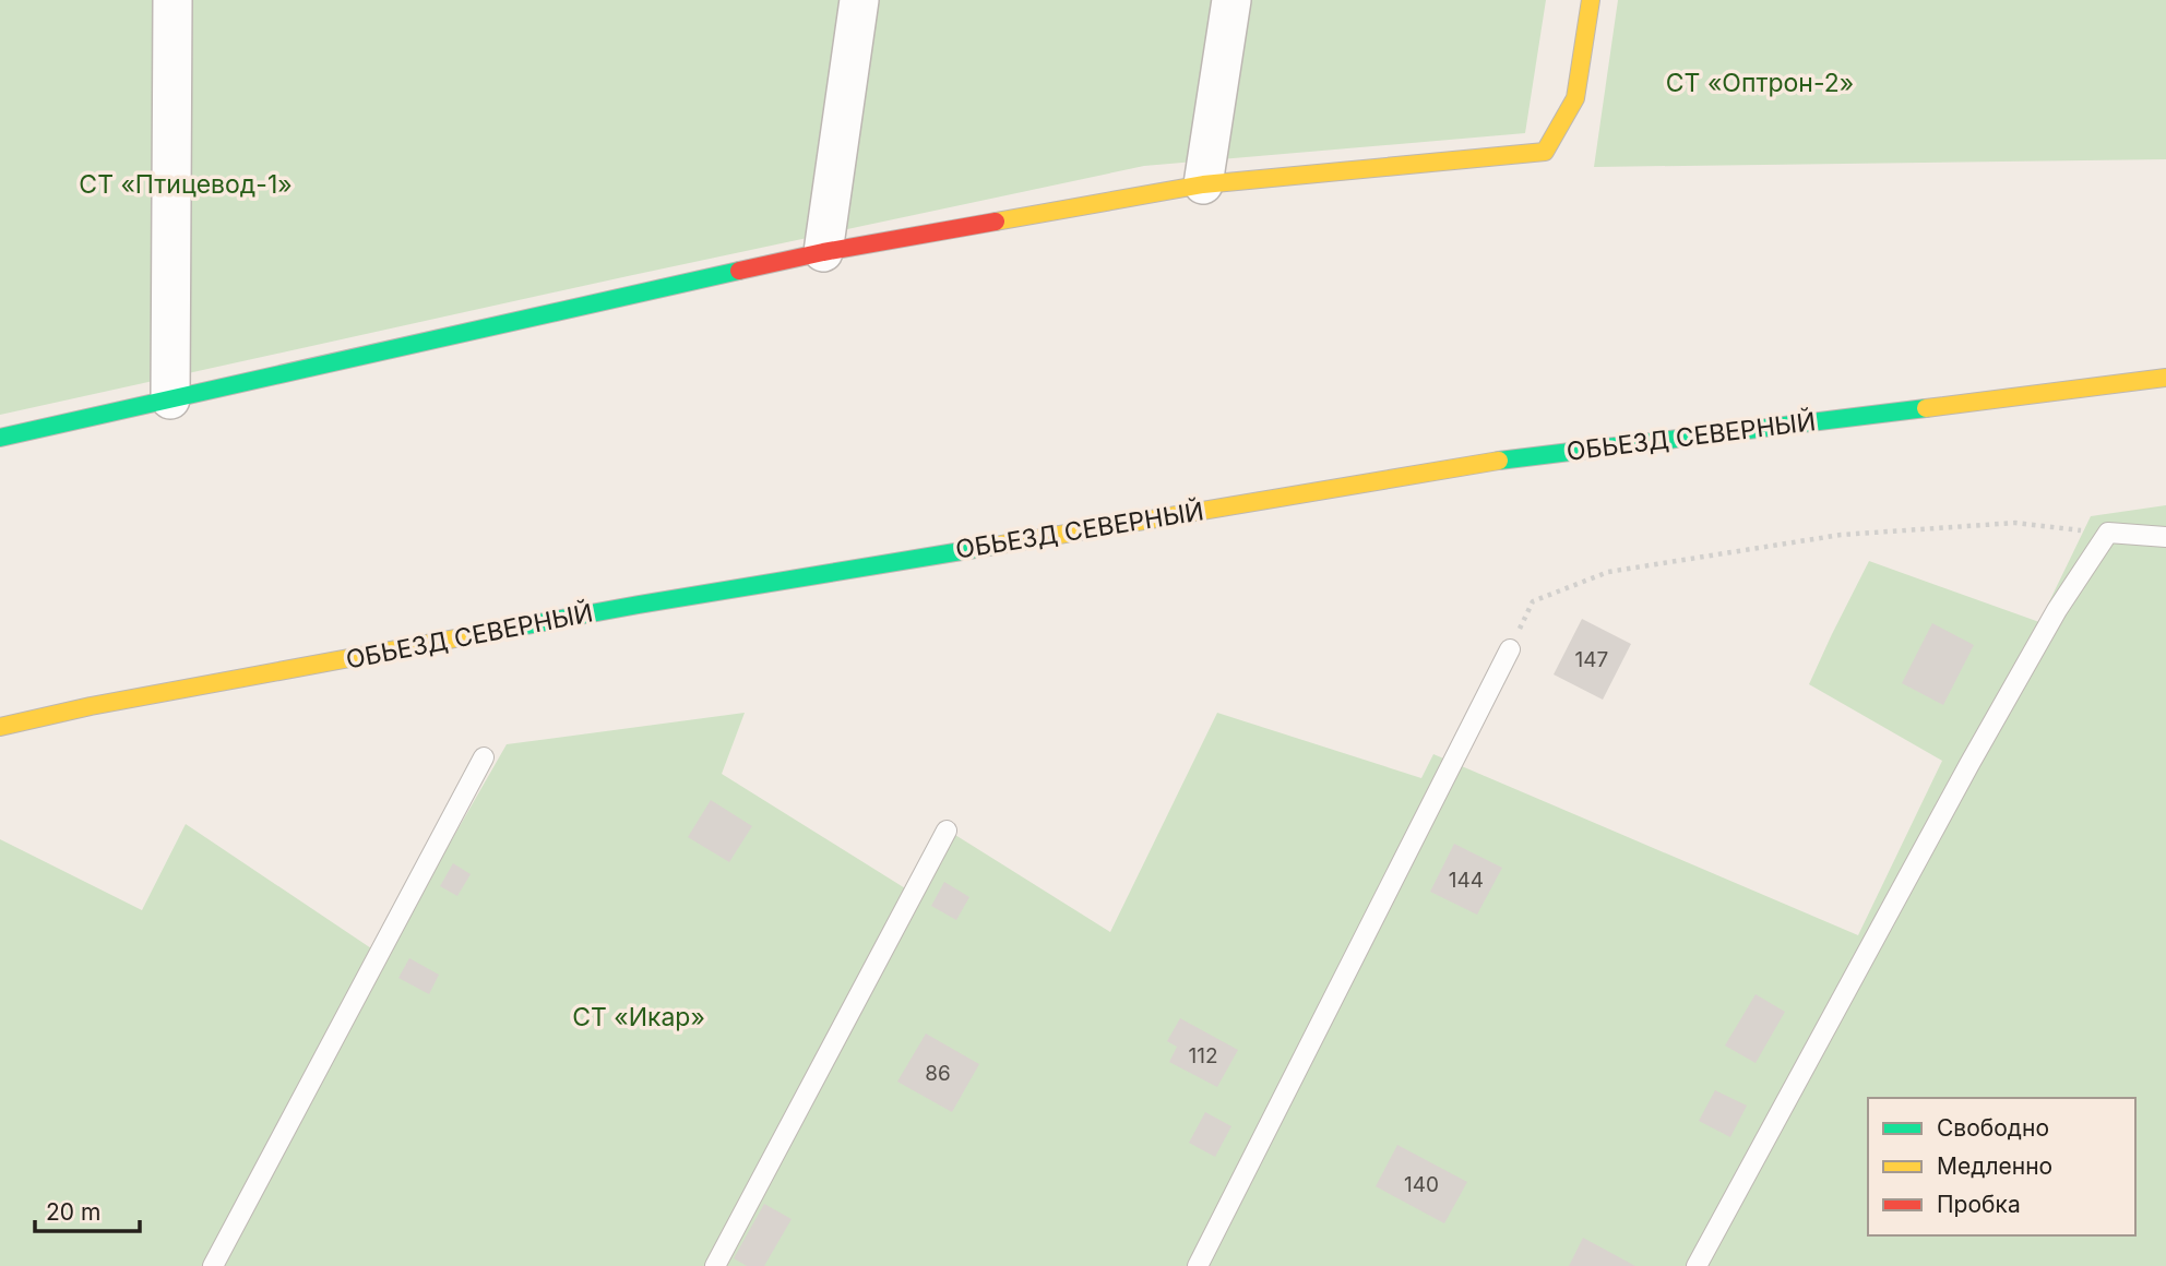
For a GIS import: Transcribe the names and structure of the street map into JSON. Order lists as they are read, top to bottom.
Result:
{
  "streets": {
    "main road": ["ОБЬЕЗД СЕВЕРНЫЙ"]
  },
  "parks": ["СТ «Оптрон-2»", "СТ «Птицевод-1»", "СТ «Икар»"],
  "house_numbers": [
    "147",
    "144",
    "112",
    "86",
    "140"
  ],
  "legend": ["Свободно", "Медленно", "Пробка"],
  "scale_bar": "20 m"
}
